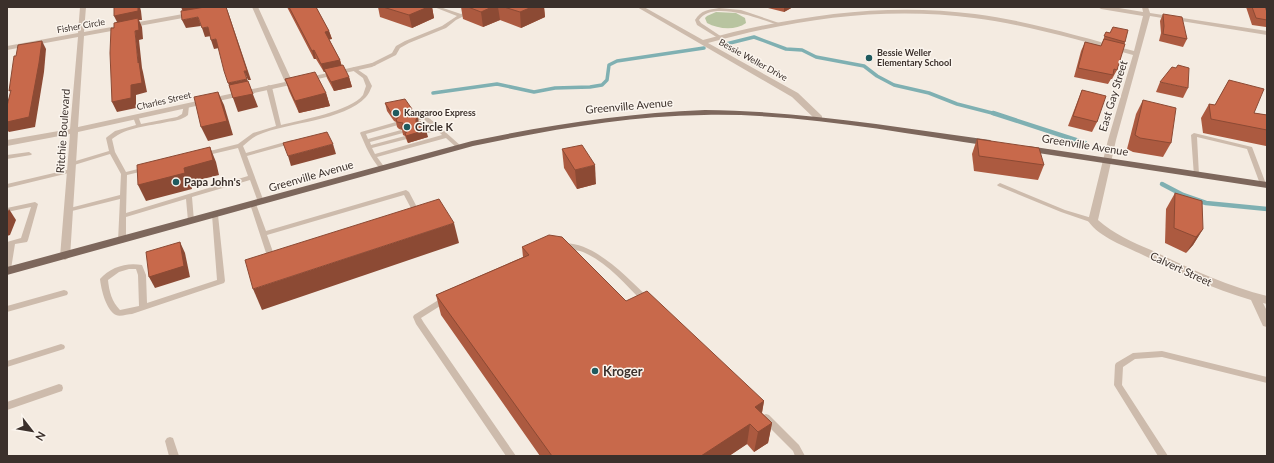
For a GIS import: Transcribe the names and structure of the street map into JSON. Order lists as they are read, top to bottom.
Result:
{
  "streets": {
    "main road": ["Greenville Avenue"],
    "street": [
      "Fisher Circle",
      "Bessie Weller Drive",
      "East Gay Street",
      "Charles Street",
      "Ritchie Boulevard",
      "Calvert Street"
    ]
  },
  "crossings": [
    ["Fisher Circle", "Ritchie Boulevard"],
    ["Bessie Weller Drive", "East Gay Street"],
    ["Bessie Weller Drive", "Greenville Avenue"],
    ["East Gay Street", "Greenville Avenue"],
    ["East Gay Street", "Calvert Street"],
    ["Charles Street", "Ritchie Boulevard"],
    ["Greenville Avenue", "Ritchie Boulevard"]
  ],
  "places": [
    "Bessie Weller Elementary School",
    "Kangaroo Express",
    "Circle K",
    "Papa John's",
    "Kroger"
  ],
  "north": "bottom right"
}
